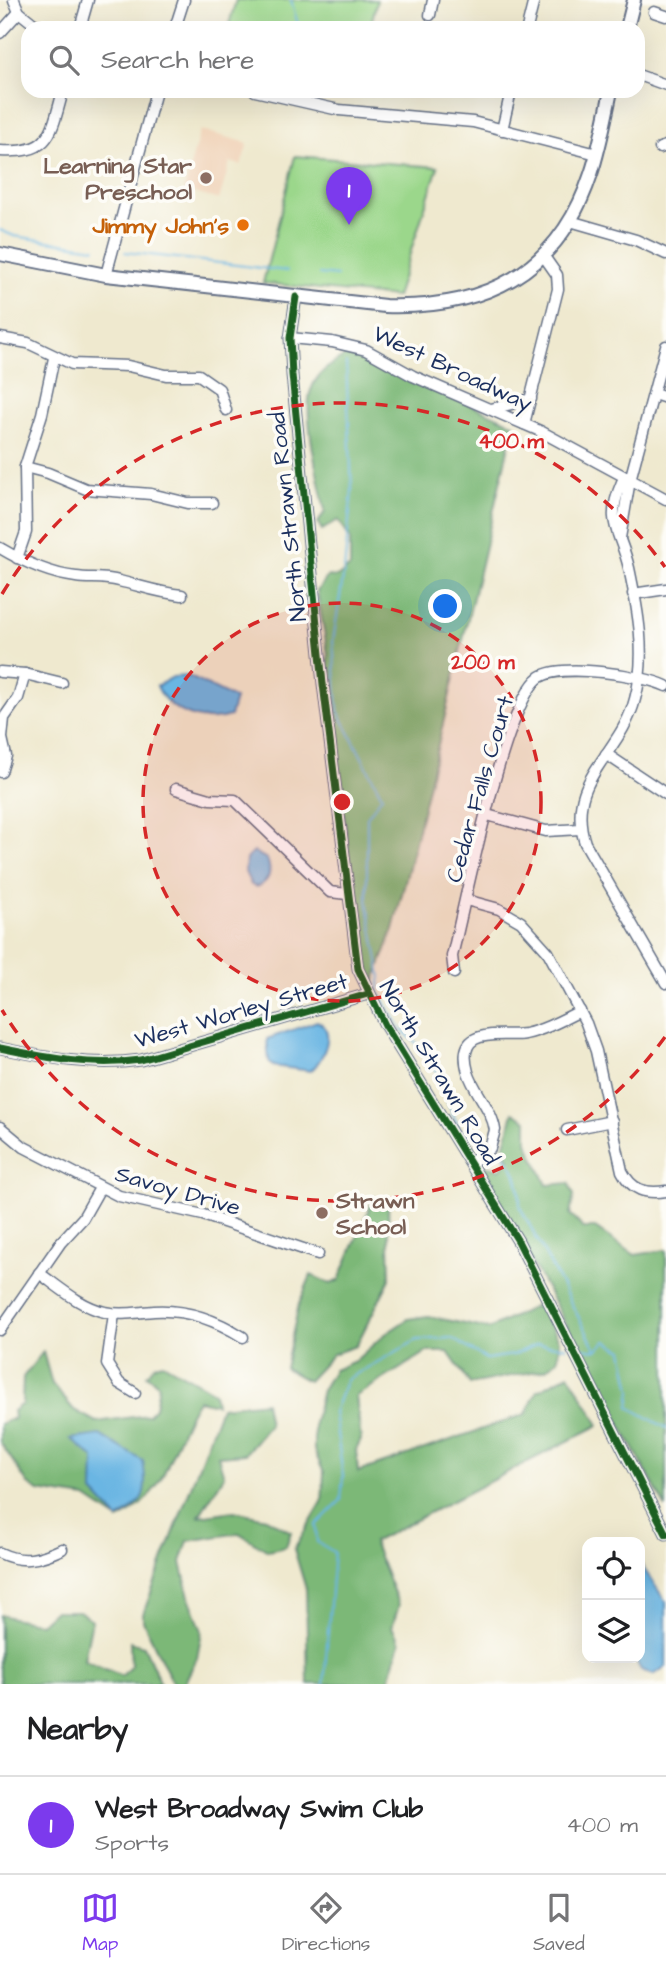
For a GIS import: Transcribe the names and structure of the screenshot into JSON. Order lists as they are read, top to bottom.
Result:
{
  "streets": {
    "street": [
      "West Broadway",
      "North Strawn Road",
      "Cedar Falls Court",
      "West Worley Street",
      "Savoy Drive"
    ]
  },
  "crossings": [
    ["West Broadway", "North Strawn Road"],
    ["North Strawn Road", "West Worley Street"]
  ],
  "places": ["Learning Star Preschool", "Jimmy John's", "Strawn School"],
  "page": {
    "search": "Search here",
    "pins": "1",
    "heading": "Nearby",
    "list": [
      {
        "mark": "1",
        "name": "West Broadway Swim Club",
        "note": "Sports",
        "value": "400 m"
      }
    ],
    "nav": ["Map", "Directions", "Saved"]
  },
  "rings": ["400 m", "200 m"]
}
